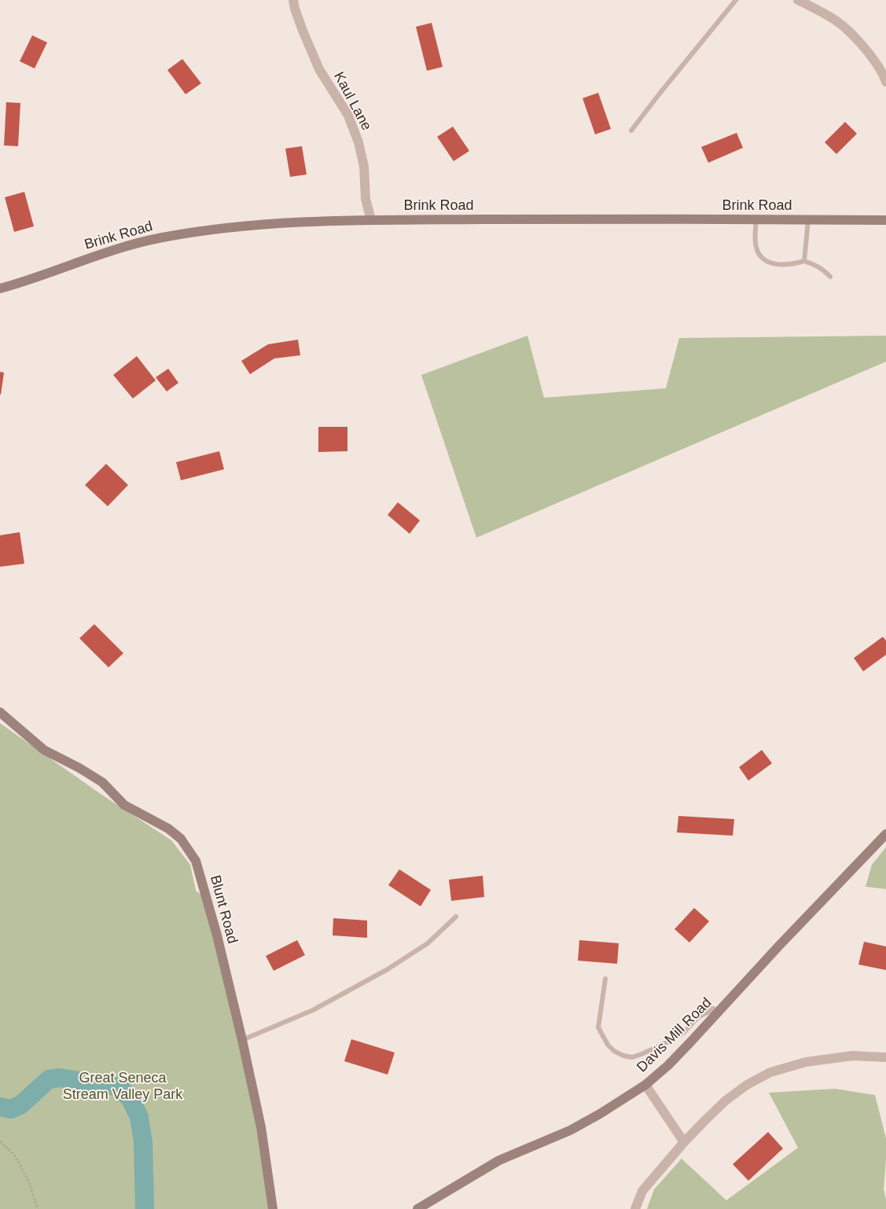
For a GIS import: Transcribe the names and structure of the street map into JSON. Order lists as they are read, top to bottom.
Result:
{
  "streets": {
    "street": [
      "Kaul Lane",
      "Brink Road",
      "Blunt Road",
      "Davis Mill Road"
    ]
  },
  "crossings": [
    ["Kaul Lane", "Brink Road"]
  ],
  "parks": ["Great Seneca Stream Valley Park"]
}
